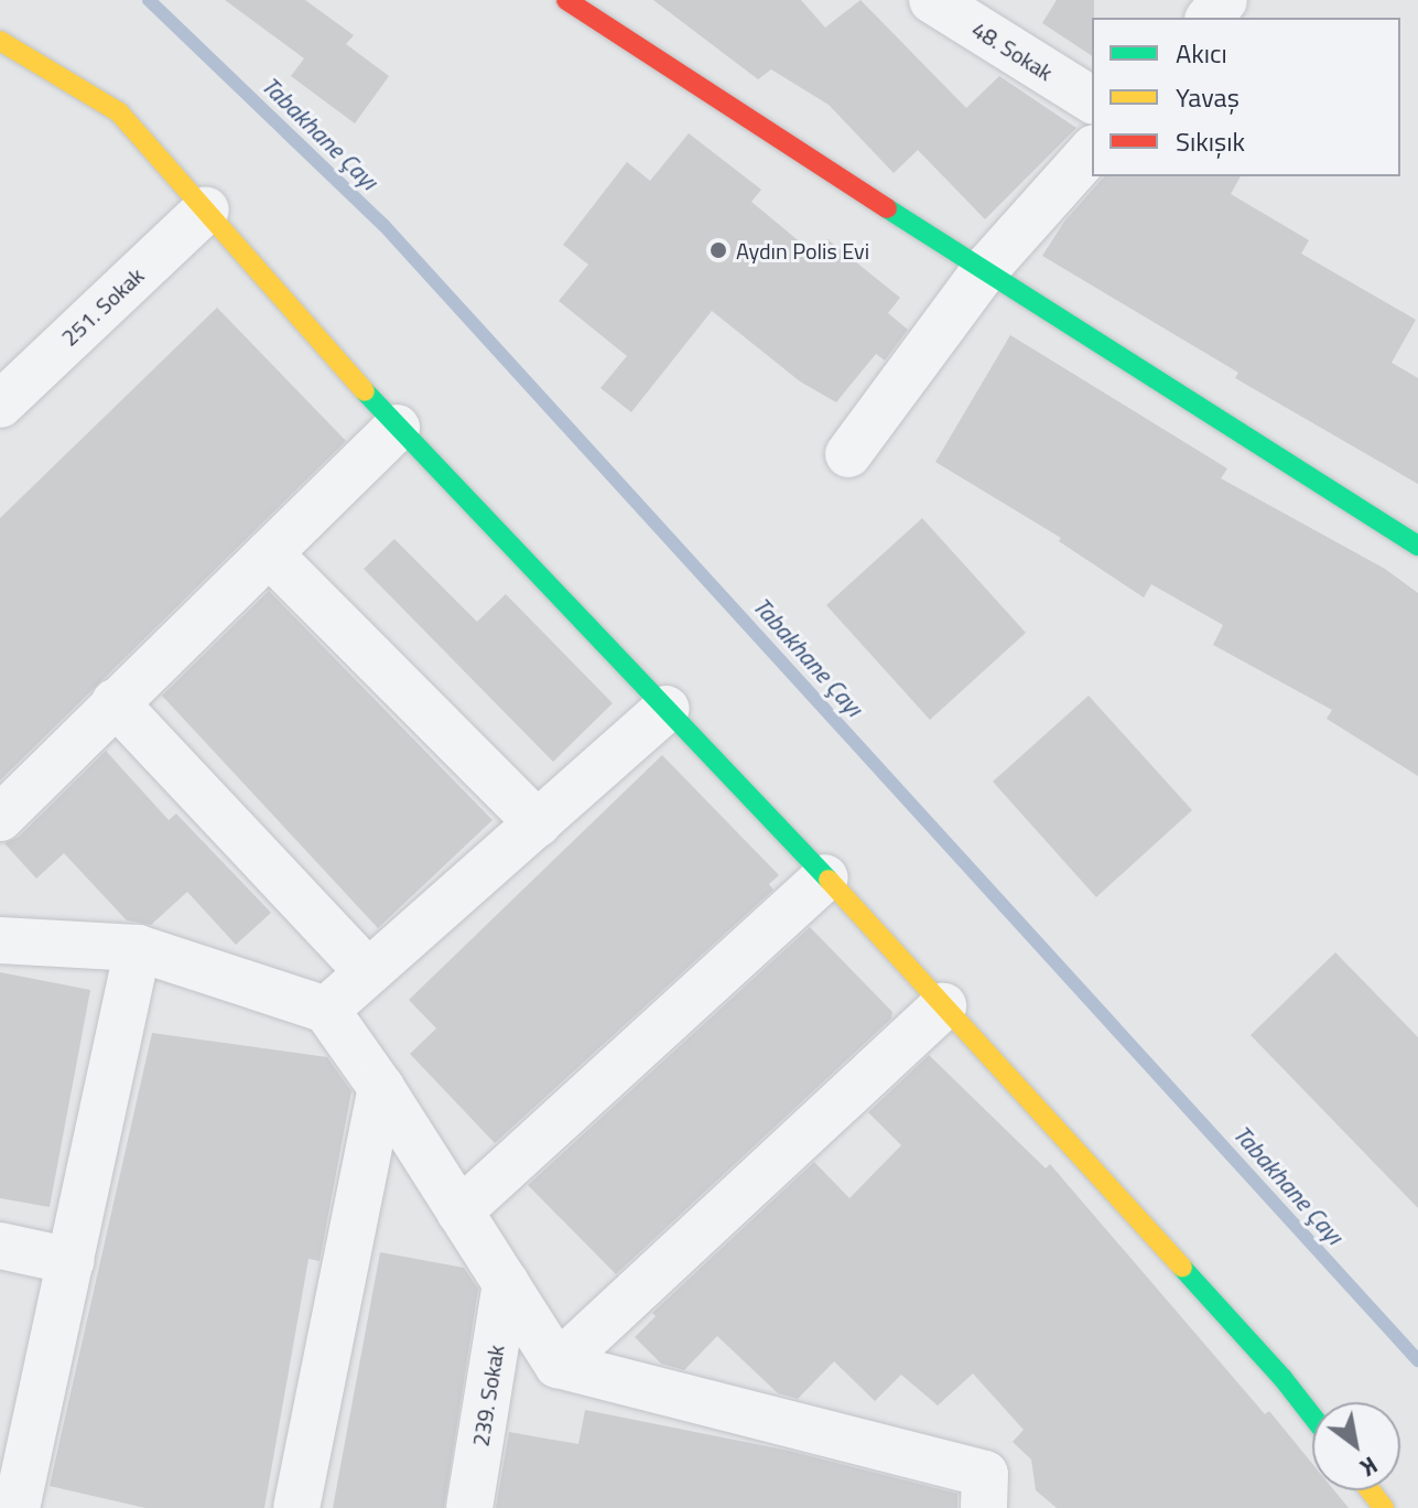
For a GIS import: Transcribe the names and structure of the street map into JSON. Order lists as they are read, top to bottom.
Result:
{
  "streets": {
    "street": ["48. Sokak", "251. Sokak", "239. Sokak"]
  },
  "water": ["Tabakhane Çayı"],
  "places": ["Aydın Polis Evi"],
  "legend": ["Akıcı", "Yavaş", "Sıkışık"],
  "north": "bottom right"
}
